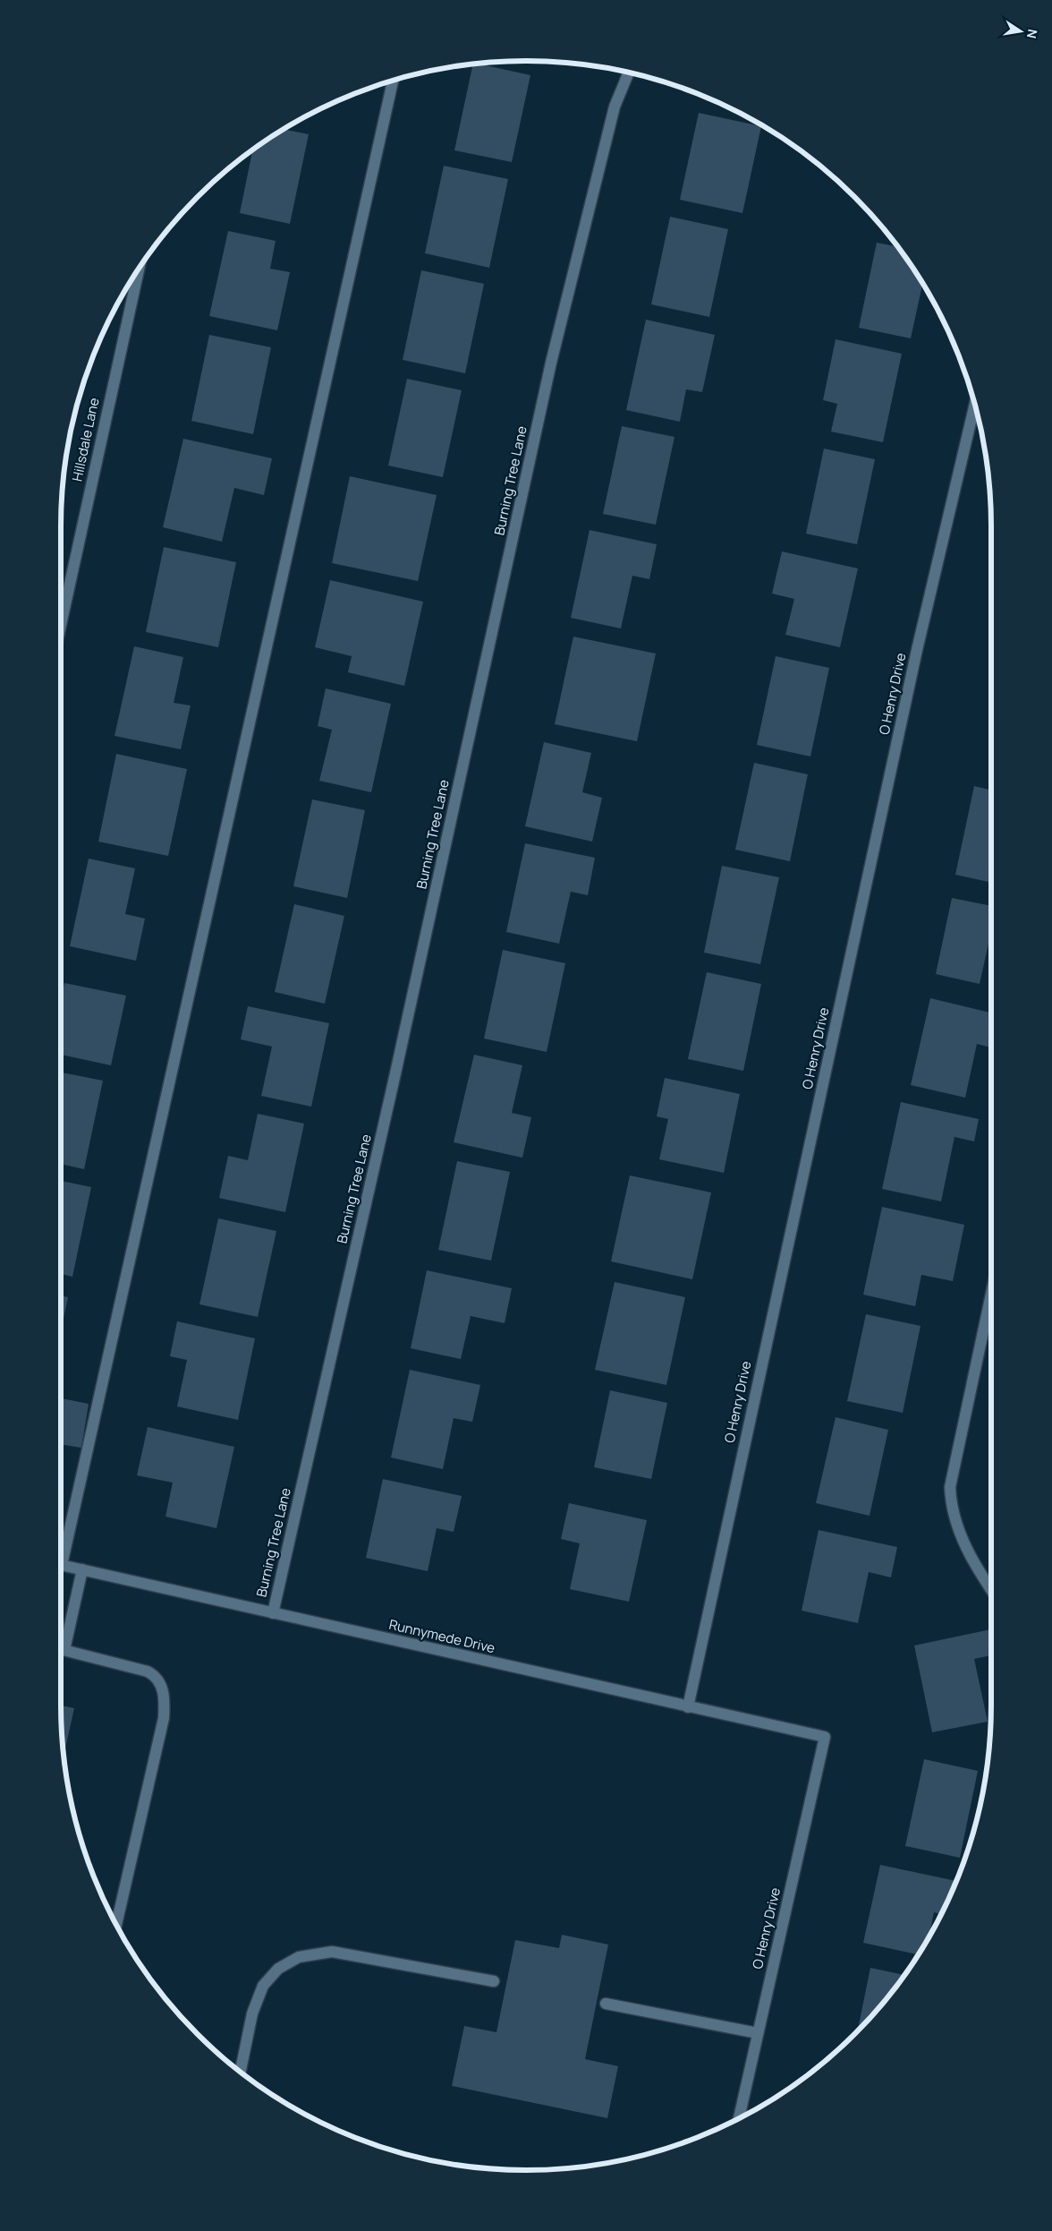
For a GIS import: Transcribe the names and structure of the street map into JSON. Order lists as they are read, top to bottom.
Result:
{
  "streets": {
    "street": [
      "Hillsdale Lane",
      "Burning Tree Lane",
      "O Henry Drive",
      "Runnymede Drive"
    ]
  },
  "crossings": [
    ["Burning Tree Lane", "Runnymede Drive"],
    ["O Henry Drive", "Runnymede Drive"]
  ],
  "north": "right"
}
